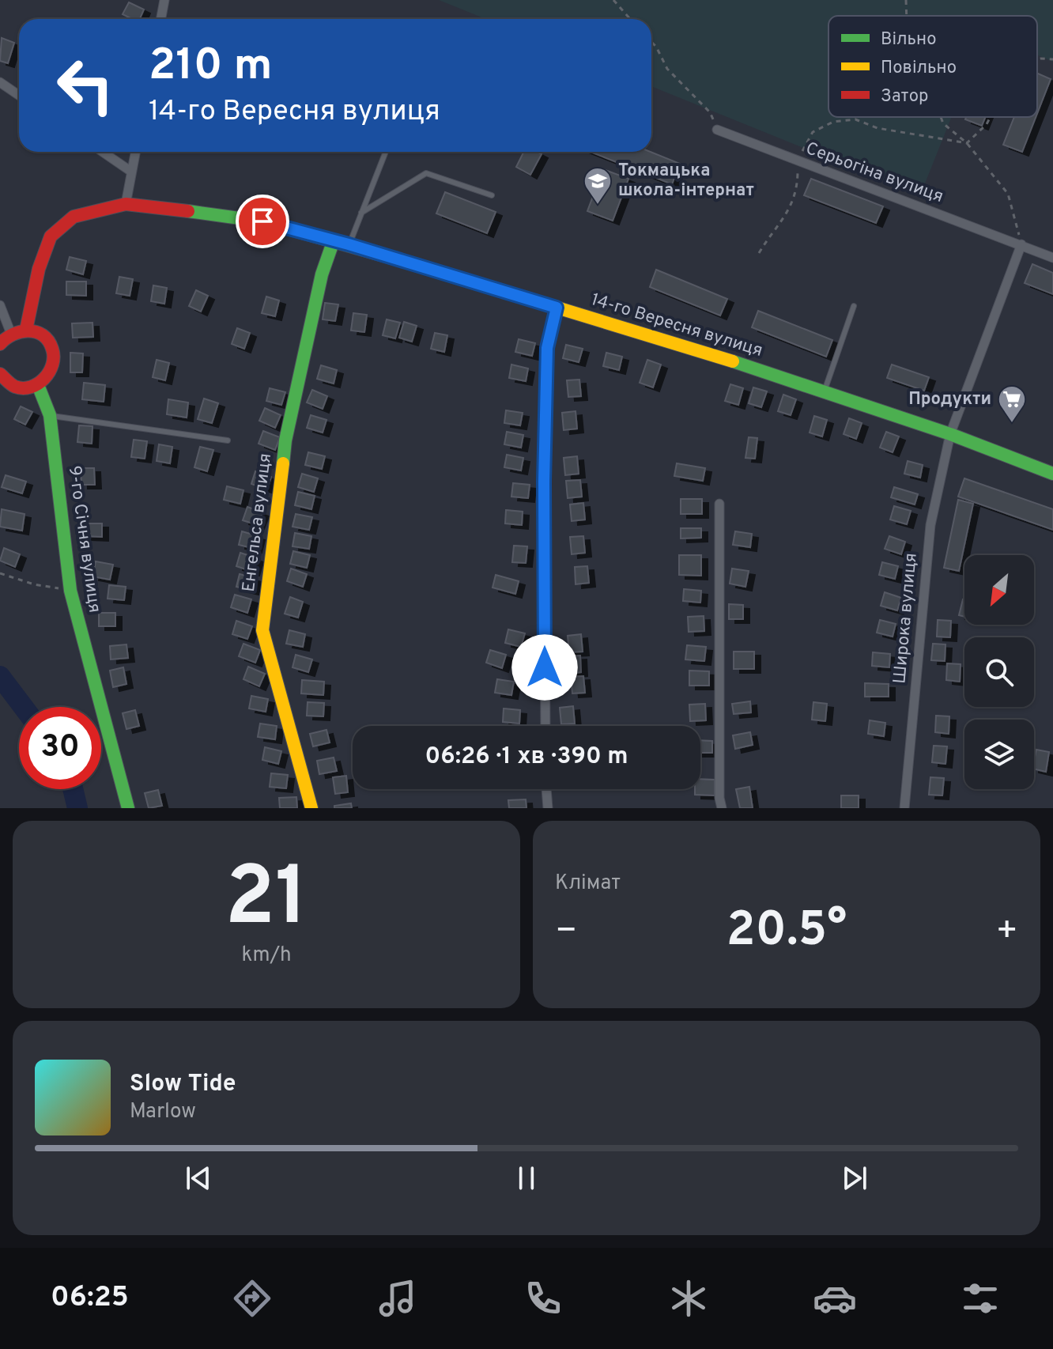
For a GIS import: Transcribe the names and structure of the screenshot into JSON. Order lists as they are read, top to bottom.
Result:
{
  "streets": {
    "street": [
      "Серьогіна вулиця",
      "14-го Вересня вулиця",
      "Енгельса вулиця",
      "9-го Січня вулиця",
      "Широка вулиця"
    ]
  },
  "crossings": [
    ["14-го Вересня вулиця", "Енгельса вулиця"],
    ["14-го Вересня вулиця", "Широка вулиця"]
  ],
  "places": {
    "school or university": ["Токмацька школа-інтернат"],
    "supermarket": ["Продукти"]
  },
  "legend": ["Вільно", "Повільно", "Затор"],
  "north": "bottom left",
  "page": {
    "turn": ["210 m", "14-го Вересня вулиця"],
    "limit": "30",
    "trip": "06:26 · 1 хв · 390 m",
    "tile": [
      ["21", "km/h"],
      "Клімат"
    ],
    "heat": ["−", "20.5°", "+"],
    "song": ["Slow Tide", "Marlow"],
    "tabs": "06:25"
  }
}
